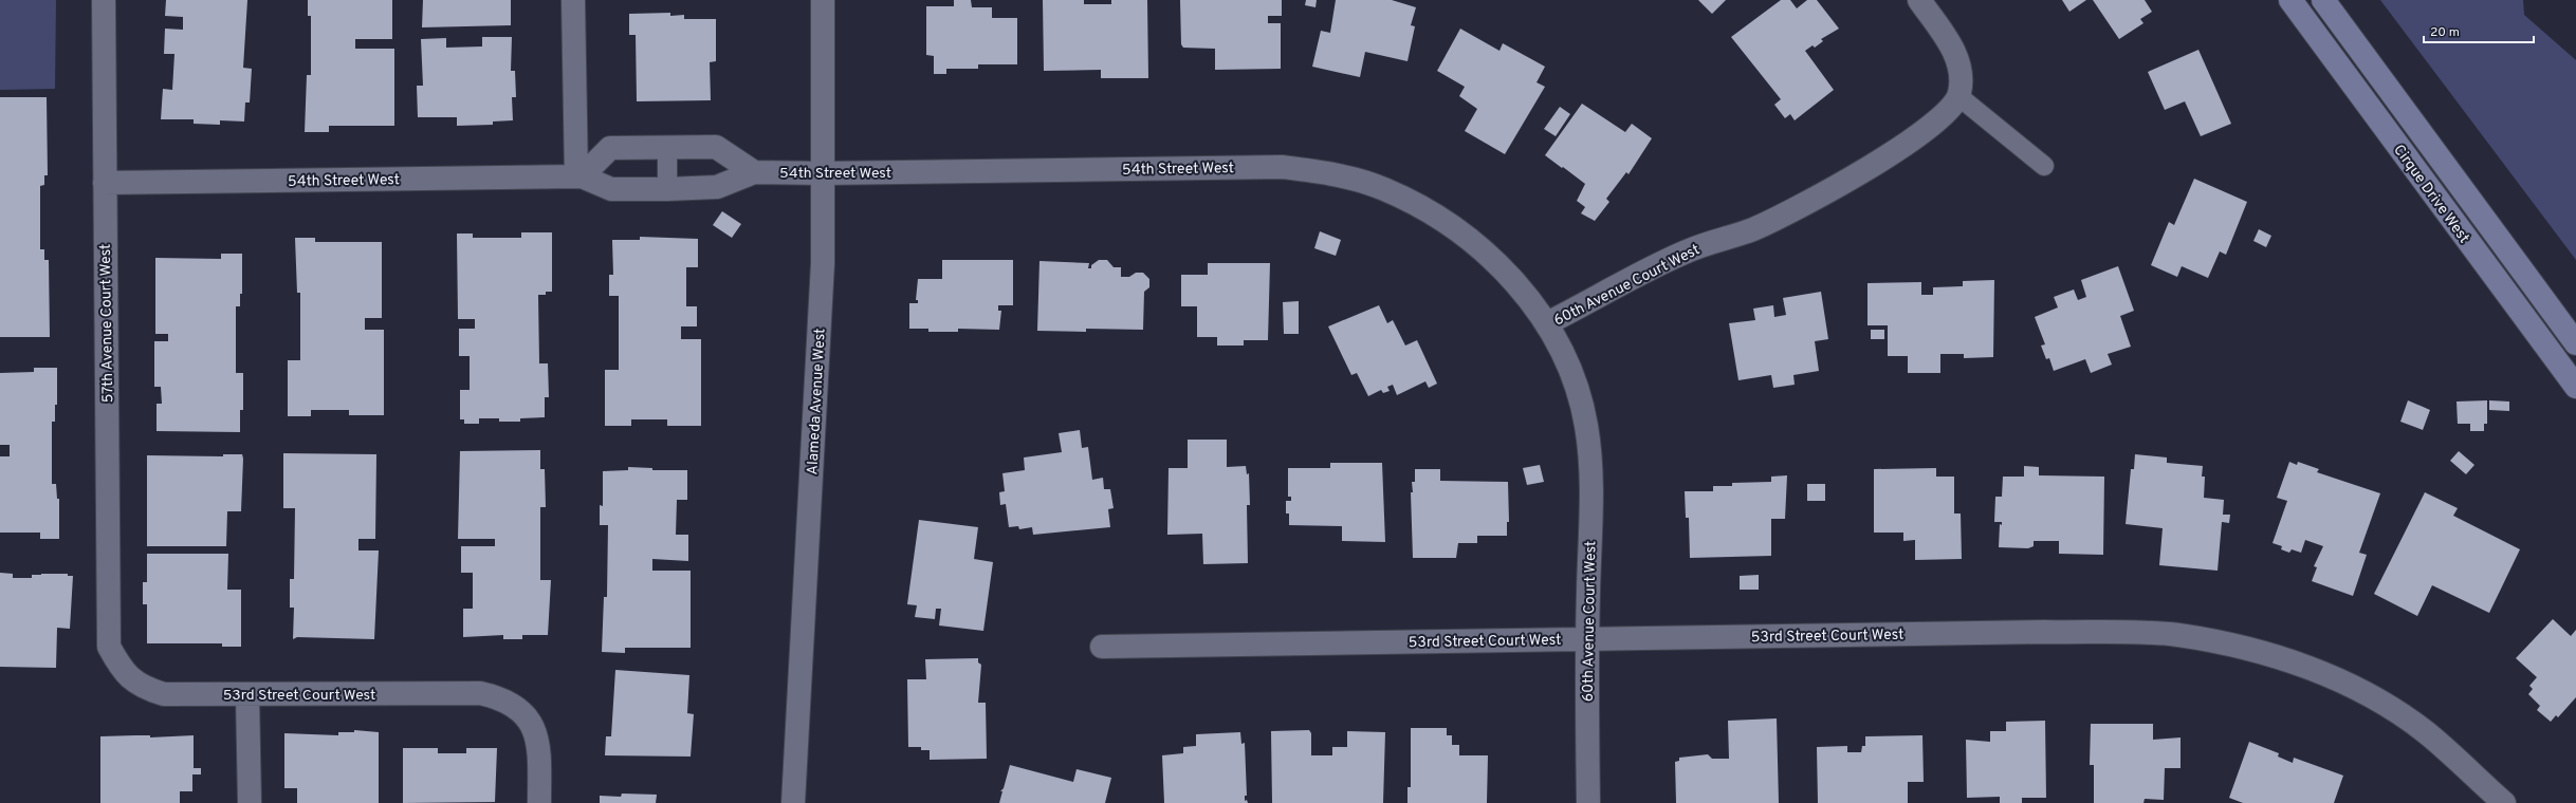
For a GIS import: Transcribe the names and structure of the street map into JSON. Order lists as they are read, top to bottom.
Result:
{
  "streets": {
    "main road": ["Cirque Drive West"],
    "street": [
      "54th Street West",
      "60th Avenue Court West",
      "57th Avenue Court West",
      "Alameda Avenue West",
      "53rd Street Court West"
    ]
  },
  "crossings": [
    ["54th Street West", "60th Avenue Court West"],
    ["54th Street West", "57th Avenue Court West"],
    ["54th Street West", "Alameda Avenue West"],
    ["60th Avenue Court West", "53rd Street Court West"],
    ["57th Avenue Court West", "53rd Street Court West"]
  ],
  "scale_bar": "20 m"
}
